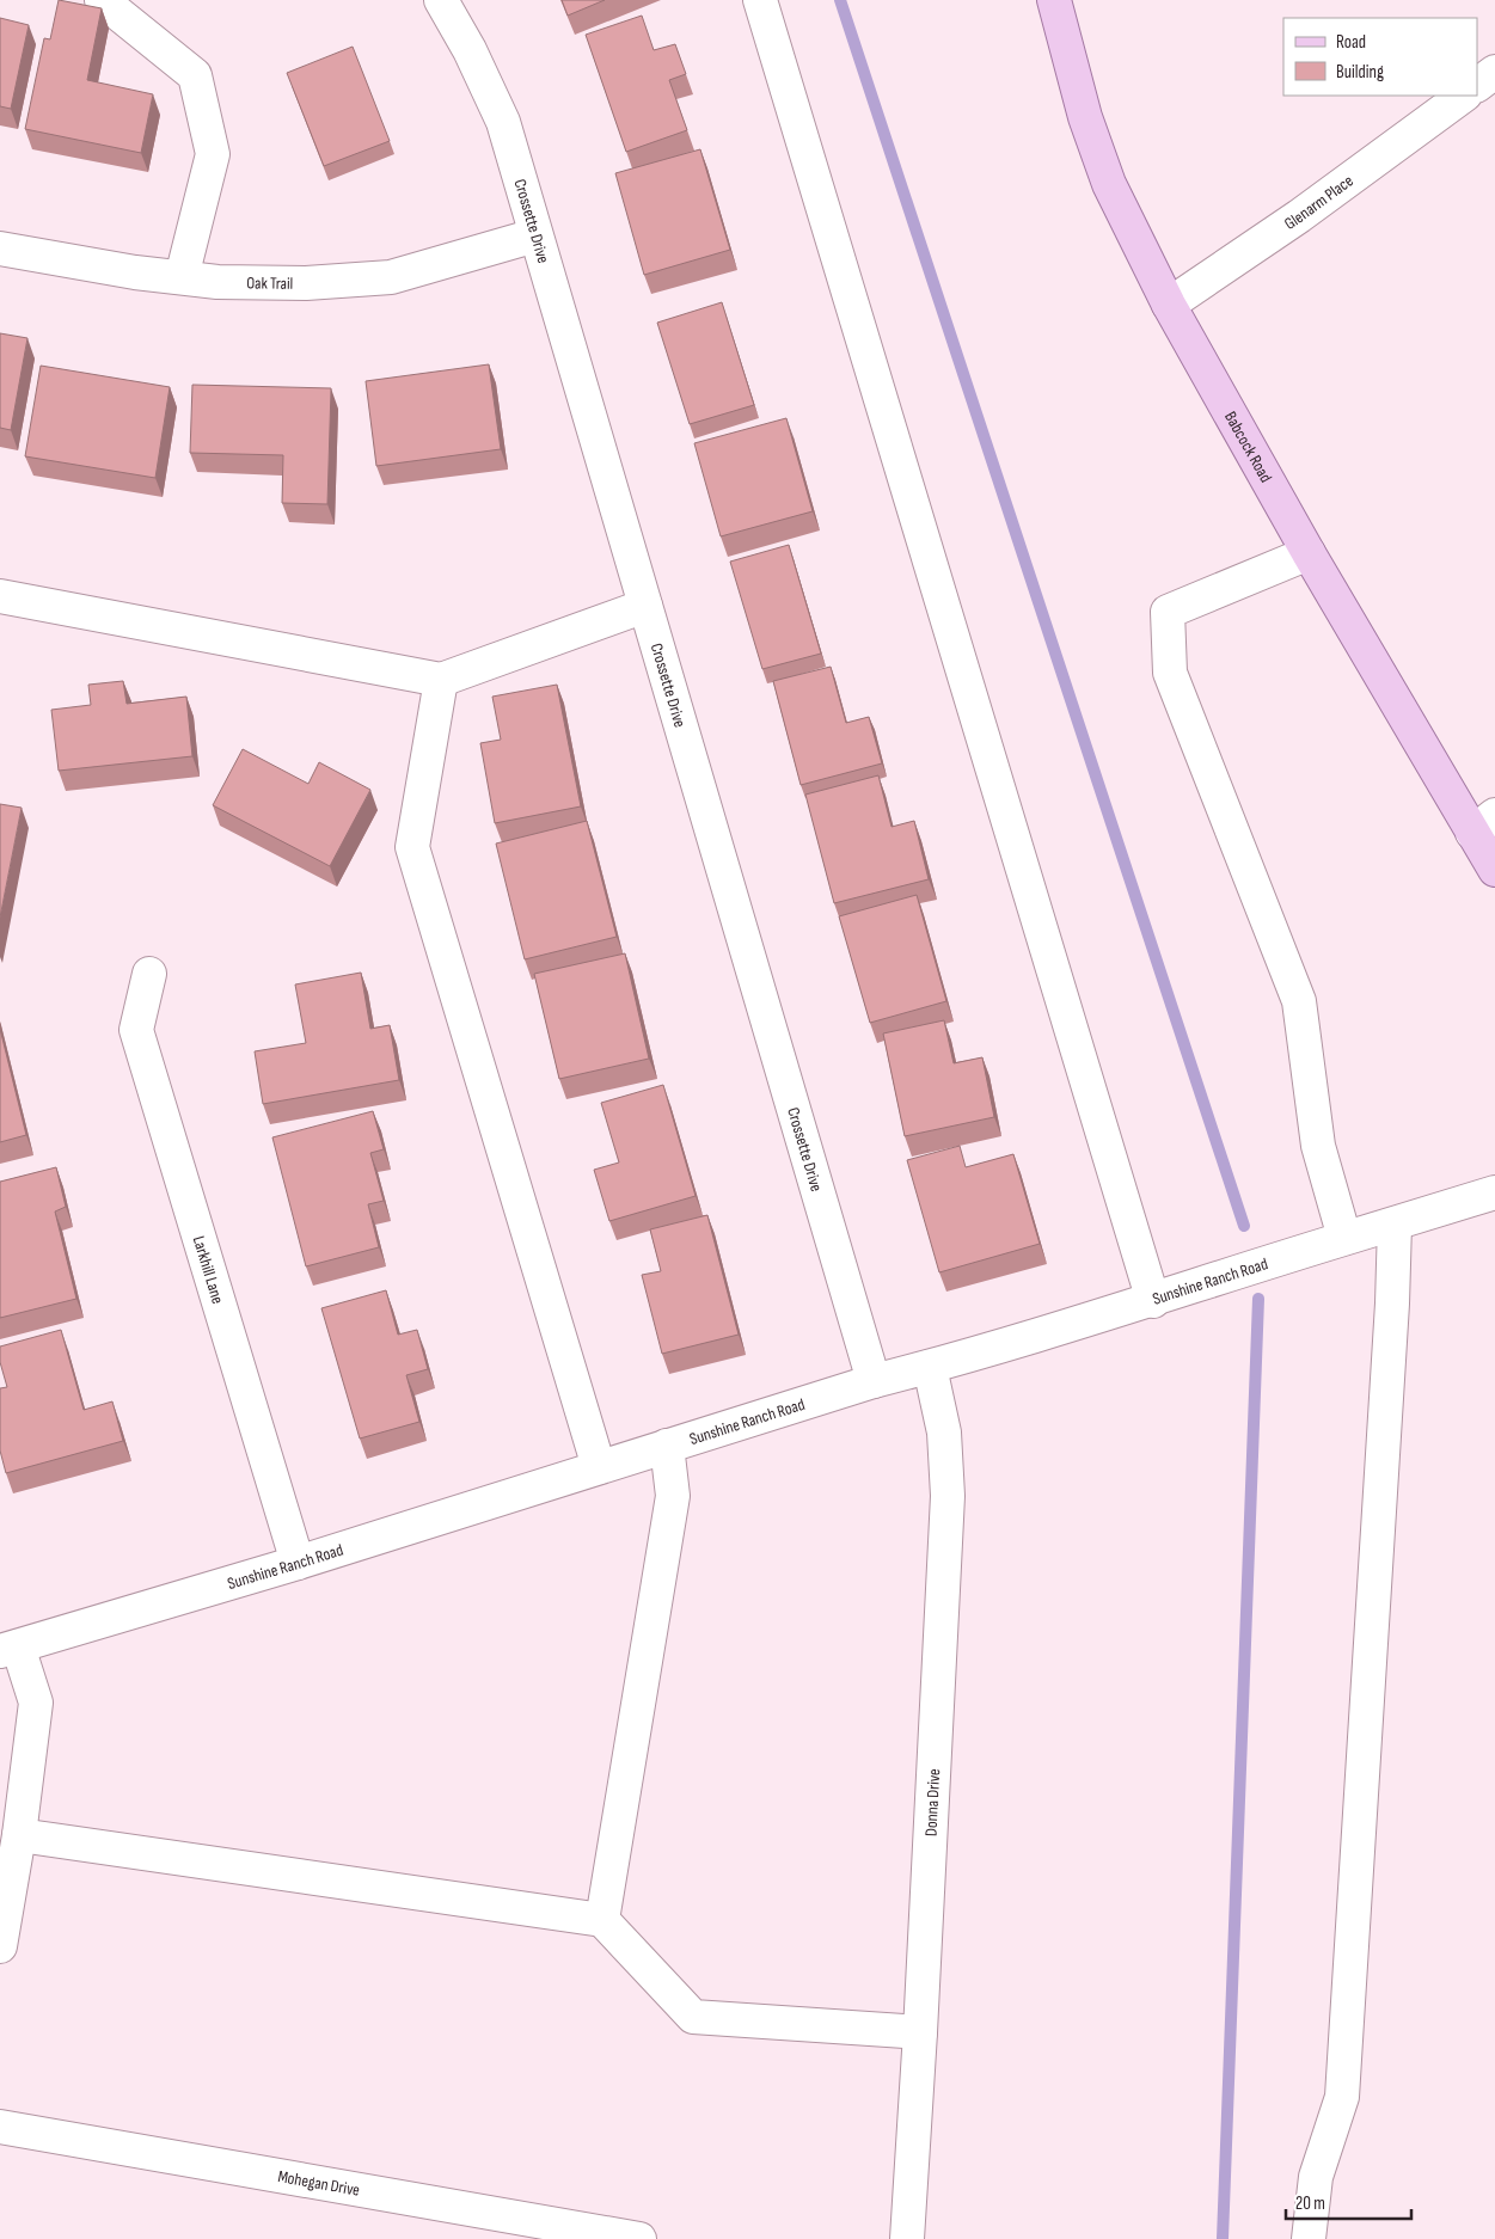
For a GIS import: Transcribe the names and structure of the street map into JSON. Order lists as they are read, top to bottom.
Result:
{
  "streets": {
    "main road": ["Babcock Road"],
    "street": [
      "Glenarm Place",
      "Crossette Drive",
      "Oak Trail",
      "Larkhill Lane",
      "Sunshine Ranch Road",
      "Donna Drive",
      "Mohegan Drive"
    ]
  },
  "crossings": [
    ["Glenarm Place", "Babcock Road"],
    ["Crossette Drive", "Oak Trail"],
    ["Crossette Drive", "Sunshine Ranch Road"],
    ["Larkhill Lane", "Sunshine Ranch Road"],
    ["Sunshine Ranch Road", "Donna Drive"]
  ],
  "legend": ["Road", "Building"],
  "scale_bar": "20 m"
}
